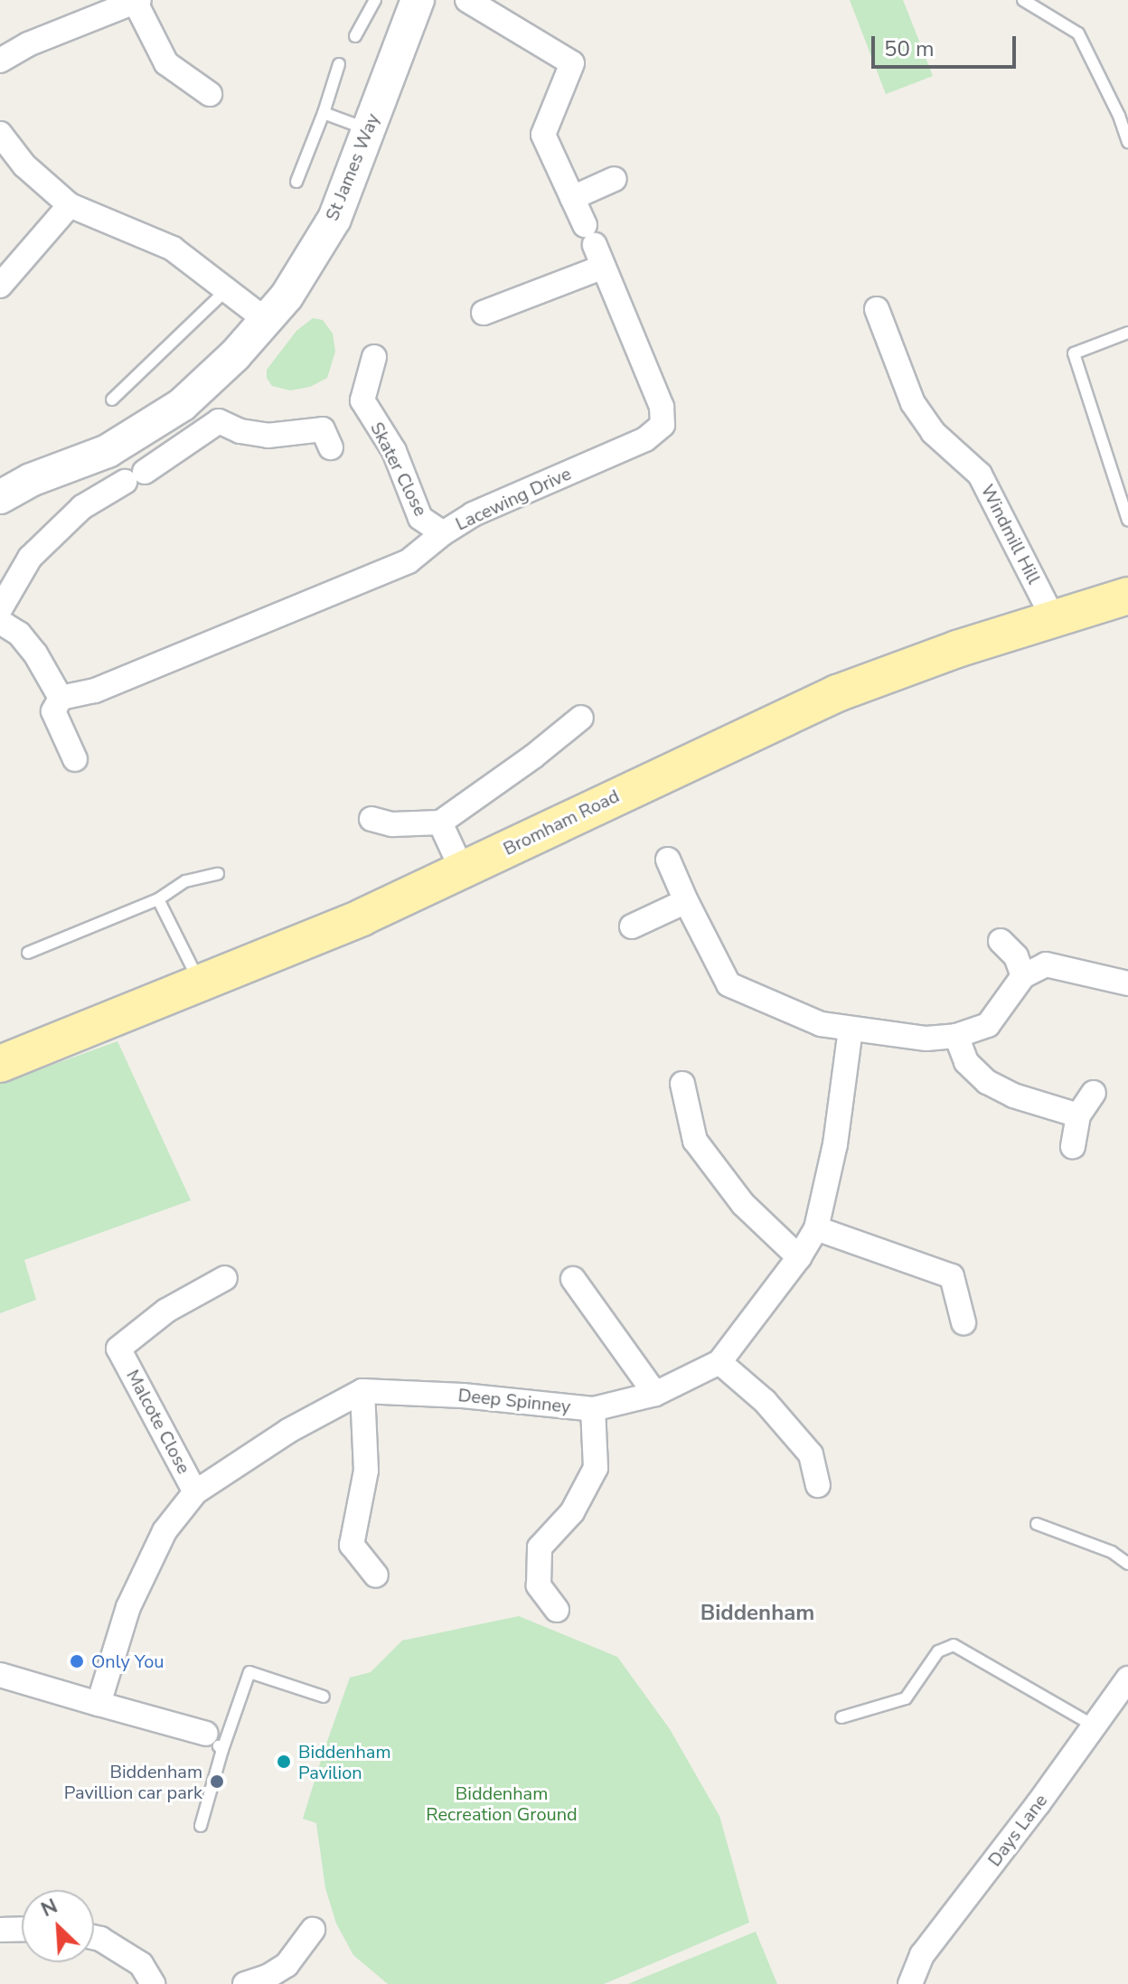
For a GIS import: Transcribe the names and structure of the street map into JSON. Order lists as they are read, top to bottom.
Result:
{
  "streets": {
    "main road": ["Bromham Road"],
    "street": [
      "St James Way",
      "Skater Close",
      "Lacewing Drive",
      "Windmill Hill",
      "Deep Spinney",
      "Malcote Close",
      "Days Lane"
    ]
  },
  "crossings": [
    ["Skater Close", "Lacewing Drive"],
    ["Windmill Hill", "Bromham Road"]
  ],
  "districts": ["Biddenham"],
  "parks": ["Biddenham Recreation Ground"],
  "places": ["Only You", "Biddenham Pavilion", "Biddenham Pavillion car park"],
  "scale_bar": "50 m",
  "north": "top left"
}
